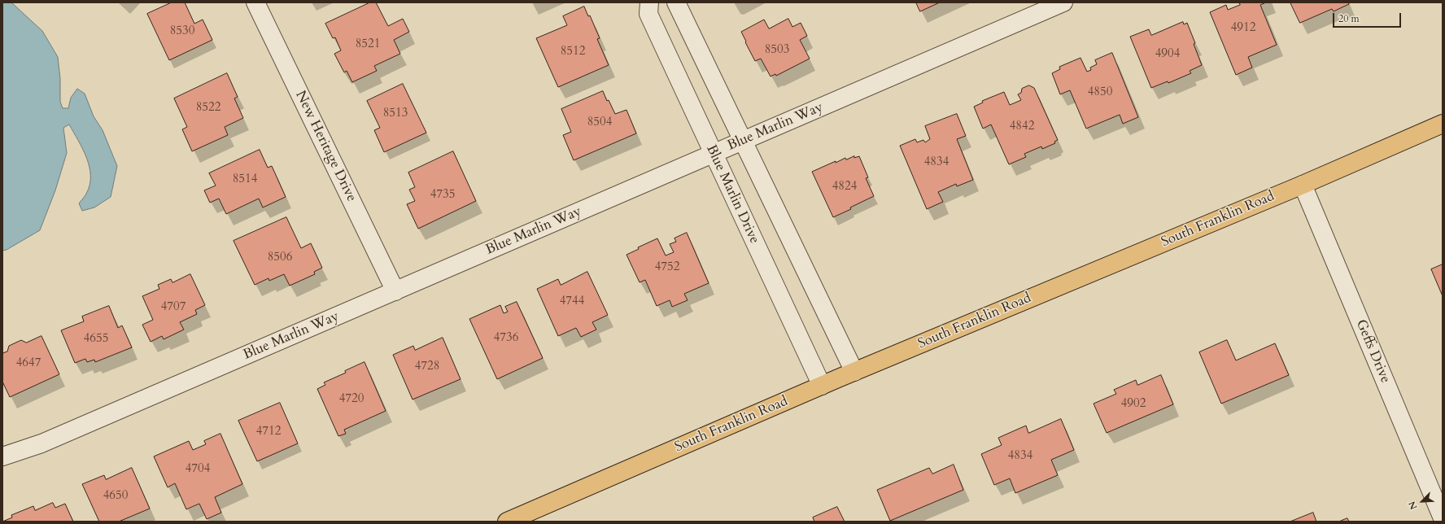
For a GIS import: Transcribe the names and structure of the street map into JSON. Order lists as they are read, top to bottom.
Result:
{
  "streets": {
    "main road": ["South Franklin Road"],
    "street": [
      "Blue Marlin Way",
      "New Heritage Drive",
      "Blue Marlin Drive",
      "Geffs Drive"
    ]
  },
  "crossings": [
    ["Blue Marlin Way", "New Heritage Drive"],
    ["Blue Marlin Way", "Blue Marlin Drive"],
    ["Blue Marlin Drive", "South Franklin Road"],
    ["South Franklin Road", "Geffs Drive"]
  ],
  "house_numbers": [
    "4912",
    "8530",
    "8521",
    "8503",
    "8512",
    "4904",
    "4850",
    "8522",
    "8513",
    "8504",
    "4842",
    "4834",
    "8514",
    "4824",
    "4735",
    "8506",
    "4752",
    "4744",
    "4707",
    "4736",
    "4655",
    "4647",
    "4728",
    "4720",
    "4902",
    "4712",
    "4834",
    "4704",
    "4650"
  ],
  "scale_bar": "20 m",
  "north": "bottom left"
}
